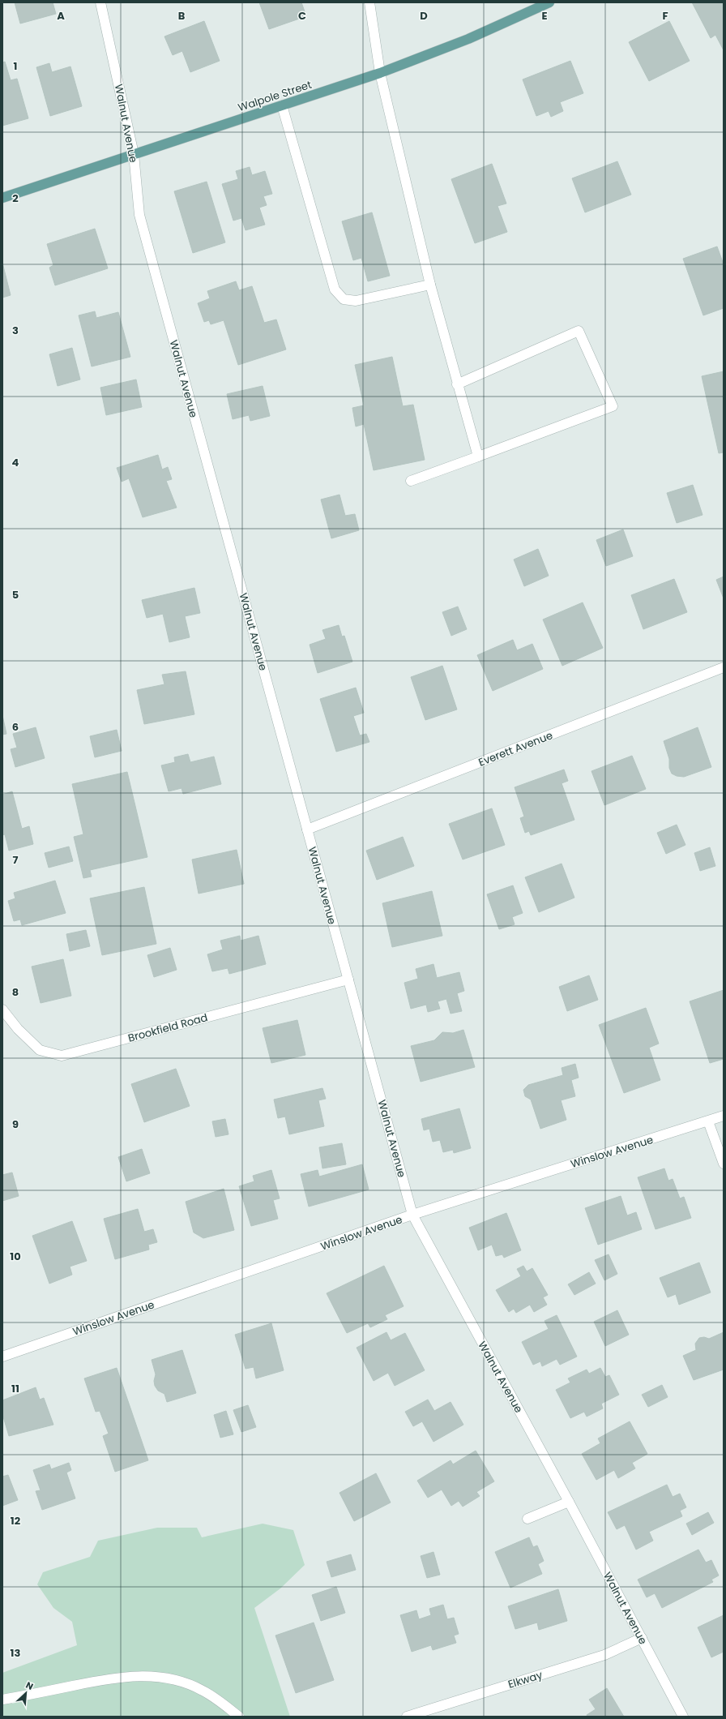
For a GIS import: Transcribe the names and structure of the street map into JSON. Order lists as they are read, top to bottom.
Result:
{
  "streets": {
    "main road": ["Walpole Street"],
    "street": [
      "Walnut Avenue",
      "Everett Avenue",
      "Brookfield Road",
      "Winslow Avenue",
      "Elkway"
    ]
  },
  "crossings": [
    ["Walpole Street", "Walnut Avenue"],
    ["Walnut Avenue", "Everett Avenue"],
    ["Walnut Avenue", "Brookfield Road"],
    ["Walnut Avenue", "Winslow Avenue"],
    ["Walnut Avenue", "Elkway"]
  ],
  "north": "top right",
  "grid": {
    "columns": [
      "A",
      "B",
      "C",
      "D",
      "E",
      "F"
    ],
    "rows": [
      "1",
      "2",
      "3",
      "4",
      "5",
      "6",
      "7",
      "8",
      "9",
      "10",
      "11",
      "12",
      "13"
    ]
  }
}
